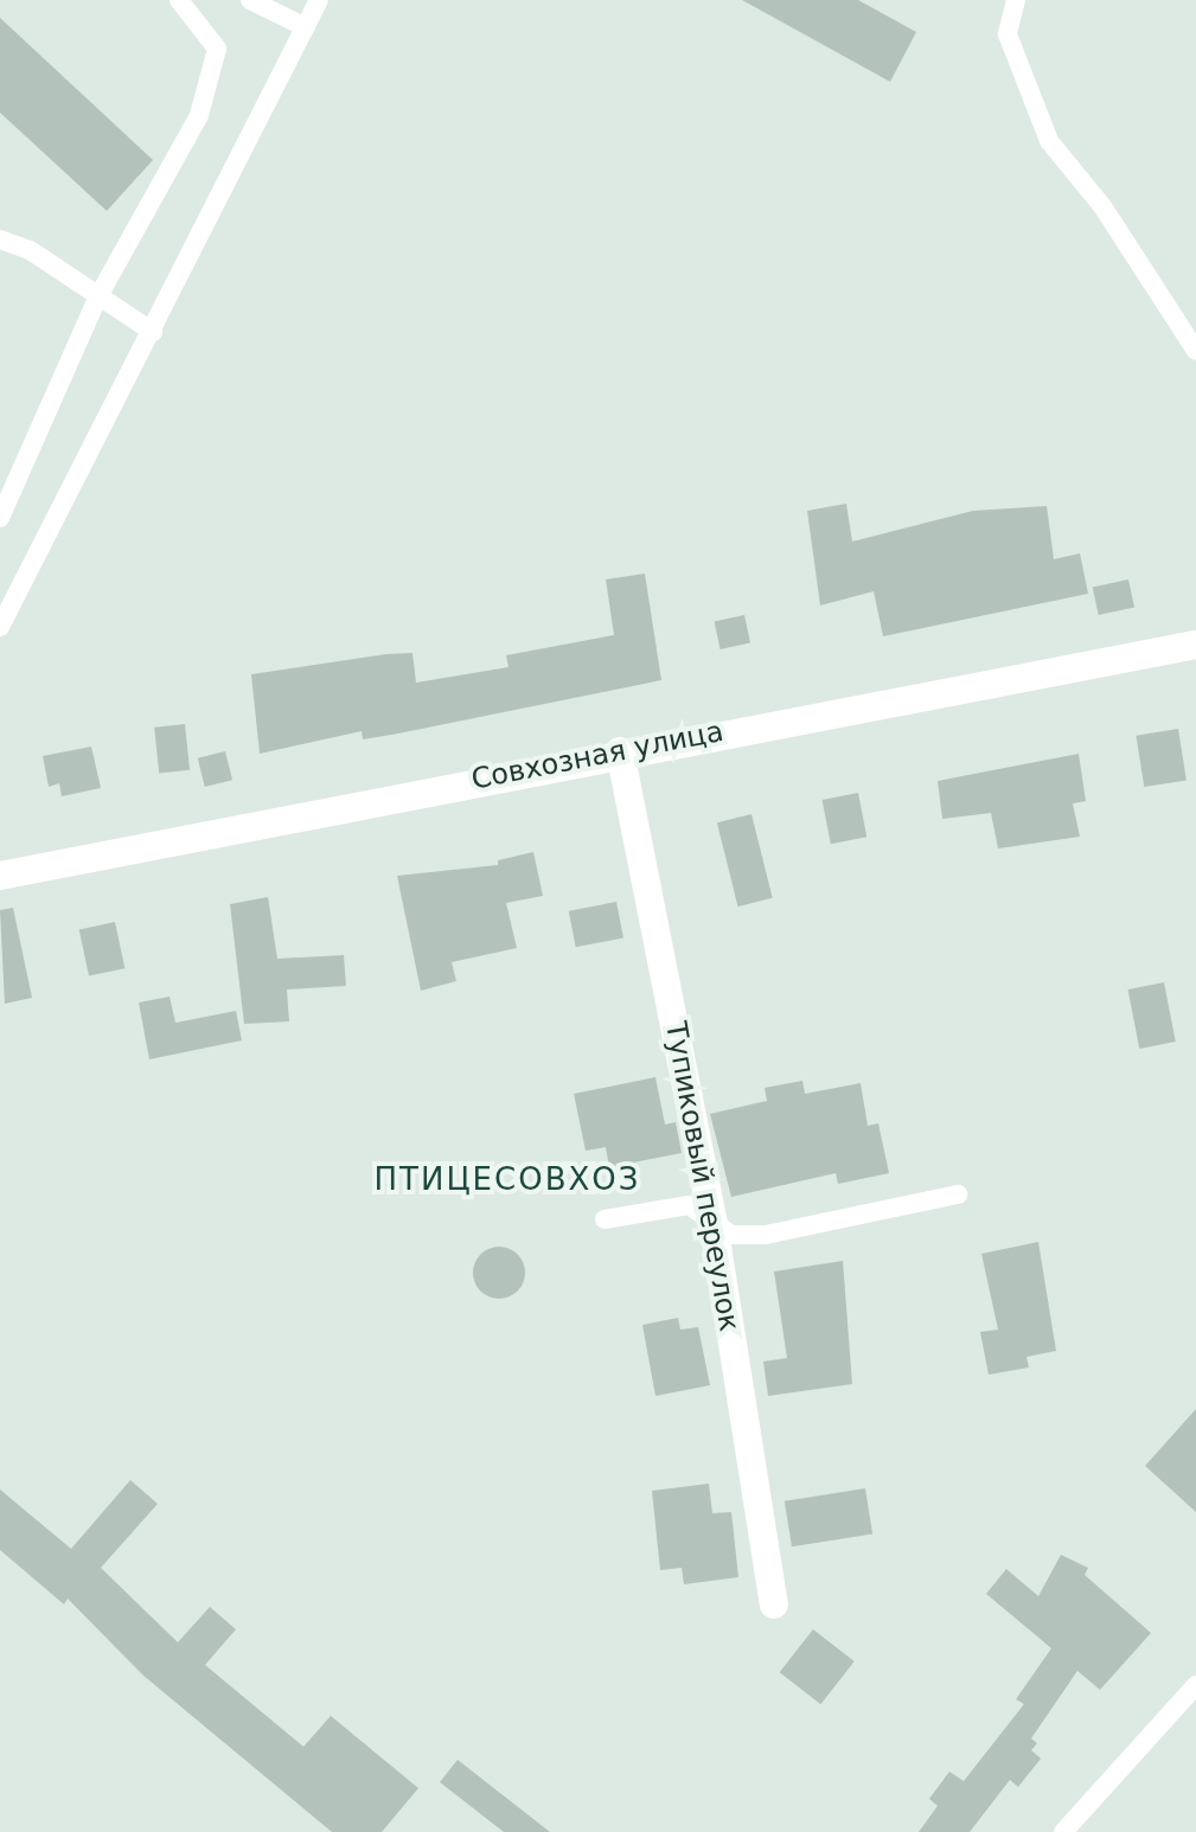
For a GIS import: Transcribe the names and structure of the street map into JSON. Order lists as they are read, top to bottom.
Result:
{
  "streets": {
    "street": ["Совхозная улица", "Тупиковый переулок"]
  },
  "crossings": [
    ["Совхозная улица", "Тупиковый переулок"]
  ],
  "districts": ["ПТИЦЕСОВХОЗ"]
}
